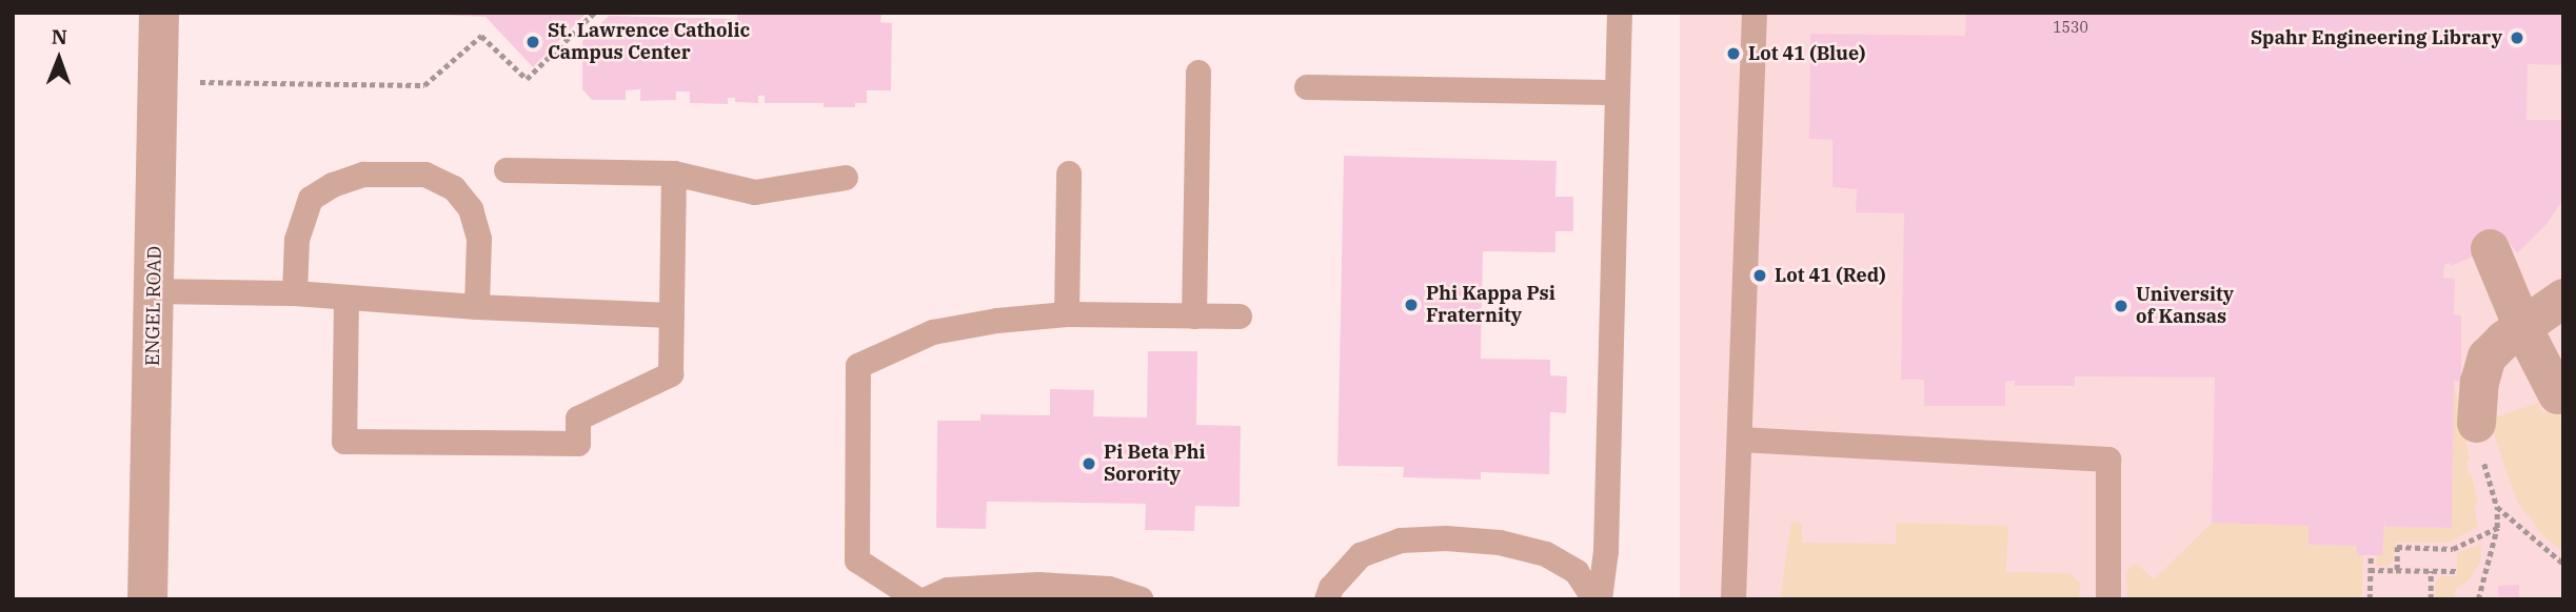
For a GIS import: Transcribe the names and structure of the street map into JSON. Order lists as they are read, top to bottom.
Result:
{
  "streets": {
    "street": ["ENGEL ROAD"]
  },
  "places": [
    "Spahr Engineering Library",
    "St. Lawrence Catholic Campus Center",
    "Lot 41 (Blue)",
    "Lot 41 (Red)",
    "Phi Kappa Psi Fraternity",
    "University of Kansas",
    "Pi Beta Phi Sorority"
  ],
  "house_numbers": ["1530"],
  "north": "top"
}
